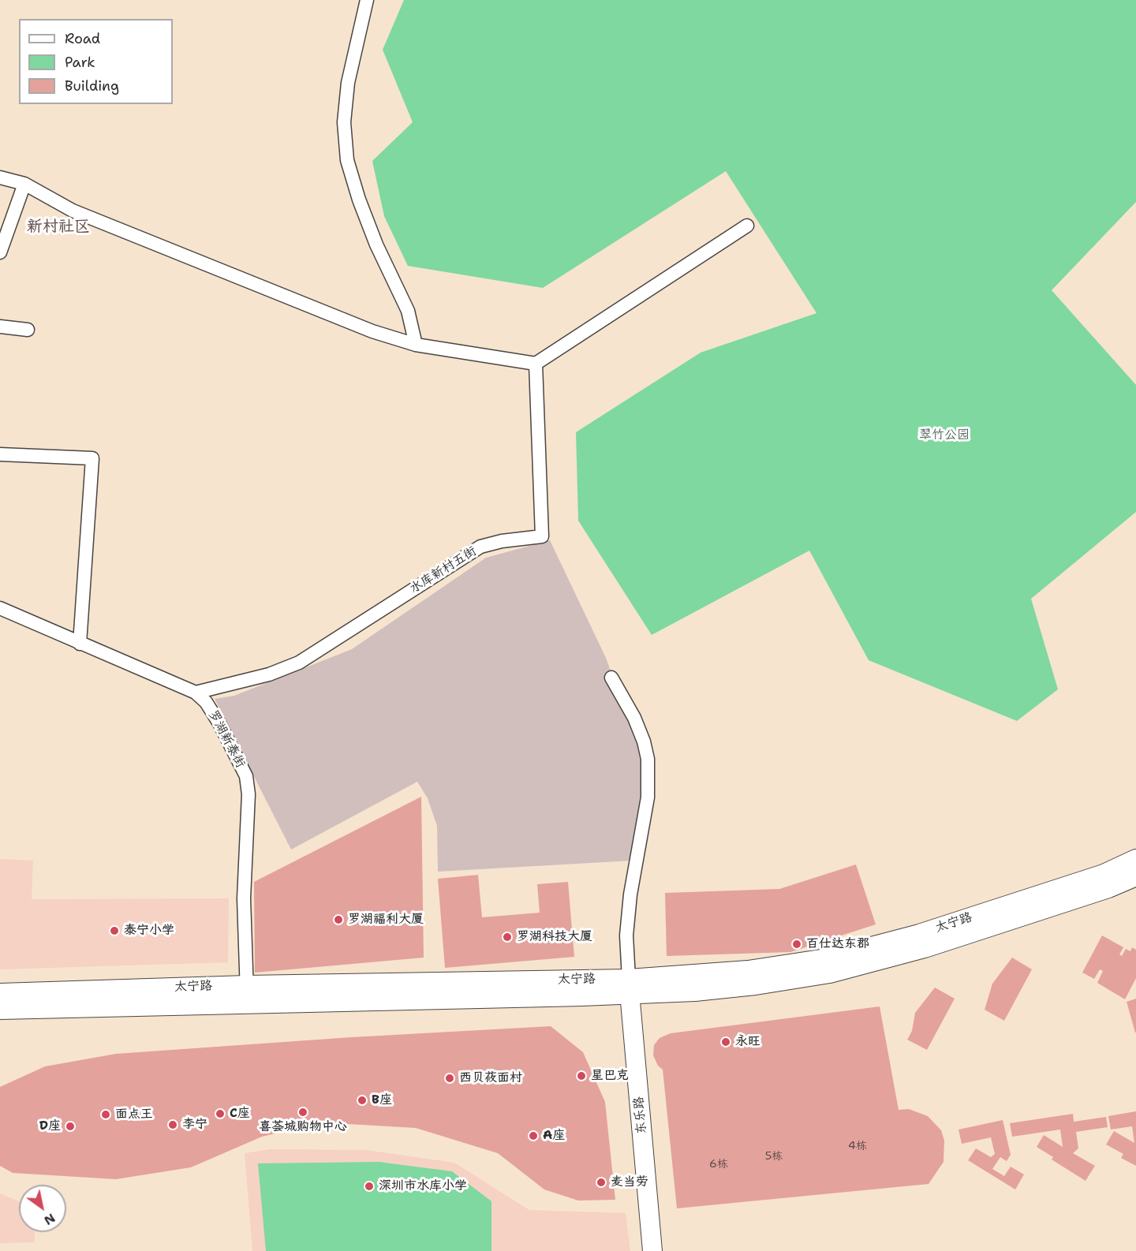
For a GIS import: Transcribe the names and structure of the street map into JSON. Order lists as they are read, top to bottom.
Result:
{
  "streets": {
    "main road": ["太宁路", "东乐路"],
    "street": ["水库新村五街", "罗湖新泰街"]
  },
  "crossings": [
    ["水库新村五街", "罗湖新泰街"],
    ["罗湖新泰街", "太宁路"],
    ["太宁路", "东乐路"]
  ],
  "districts": ["新村社区"],
  "parks": ["翠竹公园"],
  "places": [
    "罗湖福利大厦",
    "泰宁小学",
    "罗湖科技大厦",
    "百仕达东郡",
    "永旺",
    "星巴克",
    "西贝莜面村",
    "B座",
    "喜荟城购物中心",
    "C座",
    "面点王",
    "李宁",
    "D座",
    "A座",
    "麦当劳",
    "深圳市水库小学"
  ],
  "house_numbers": ["4栋", "5栋", "6栋"],
  "legend": ["Road", "Park", "Building"],
  "north": "bottom right"
}
